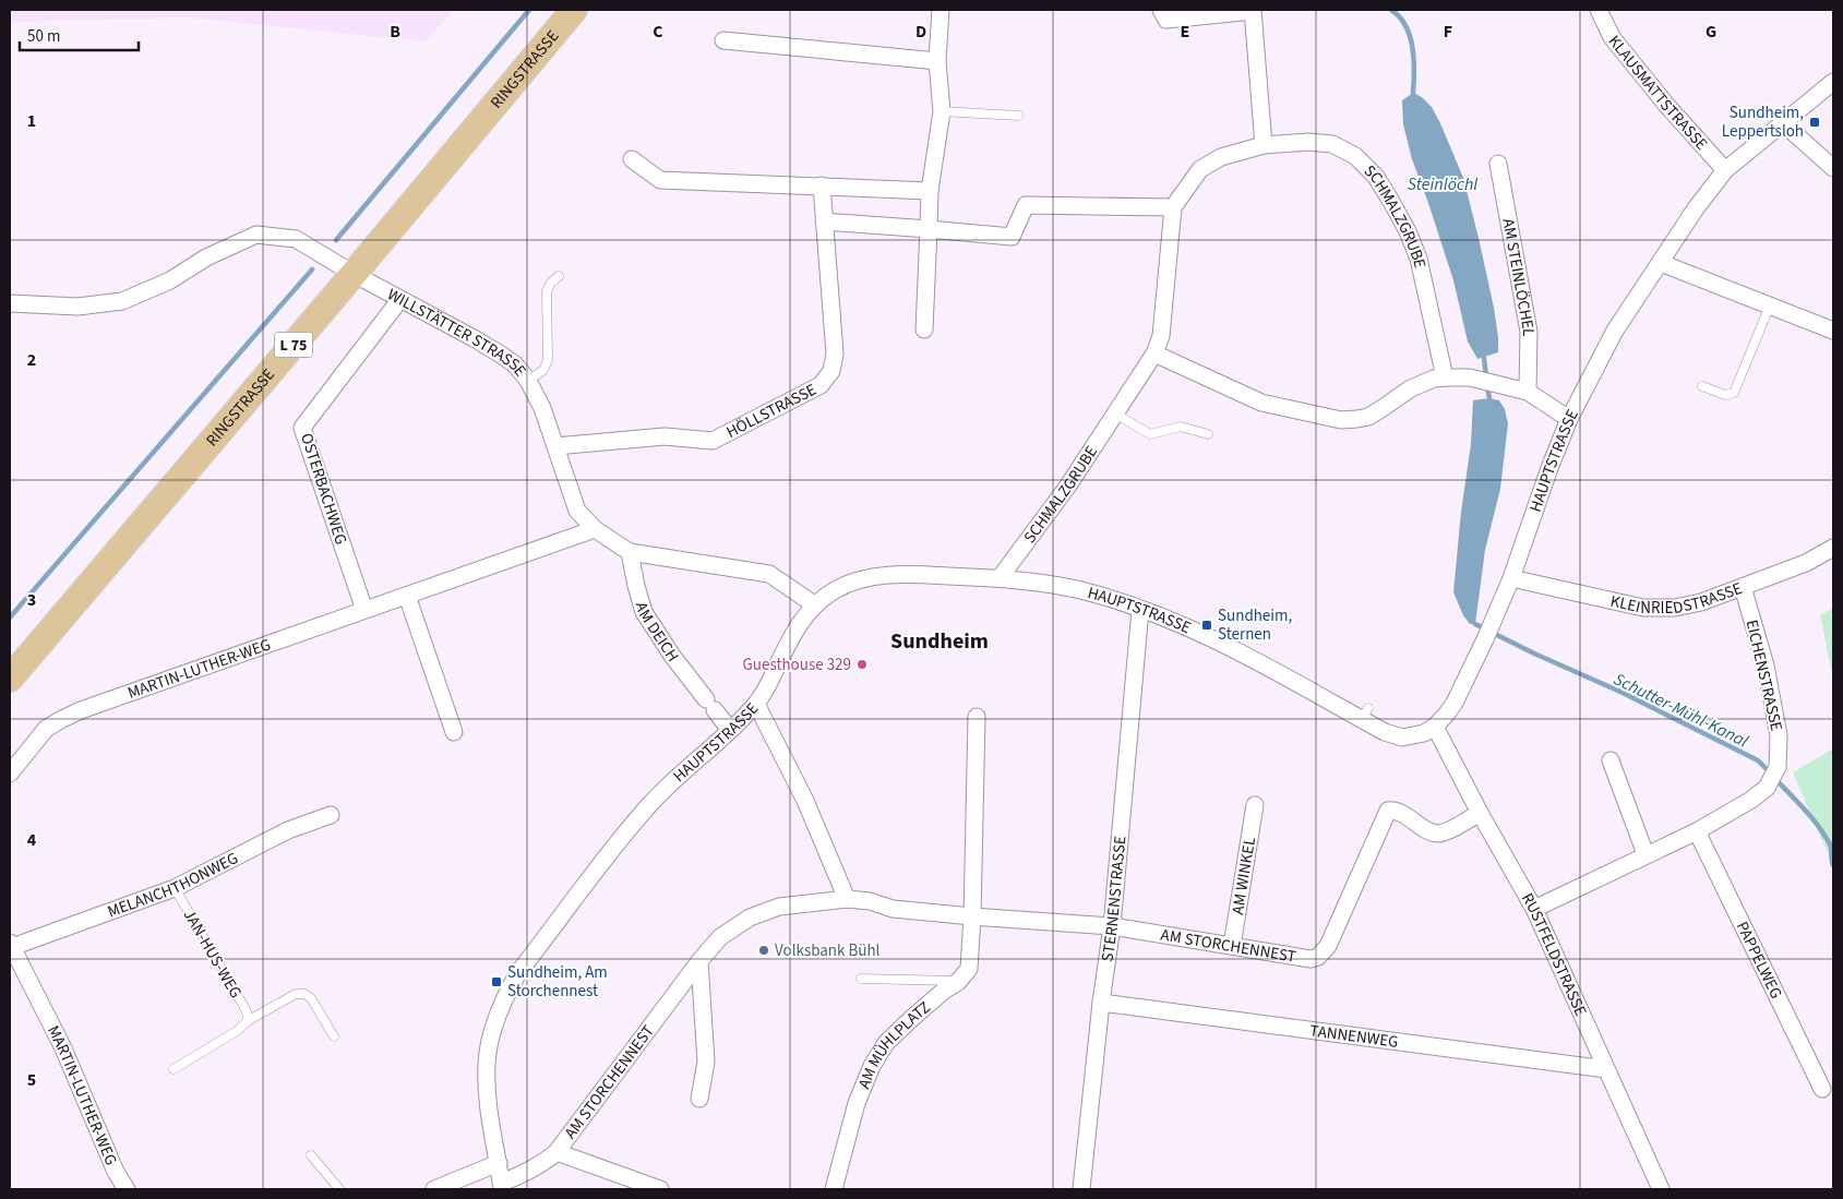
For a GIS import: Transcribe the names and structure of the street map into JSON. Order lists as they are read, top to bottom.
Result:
{
  "streets": {
    "main road": ["RINGSTRASSE", "L 75"],
    "street": [
      "KLAUSMATTSTRASSE",
      "SCHMALZGRUBE",
      "AM STEINLÖCHEL",
      "WILLSTÄTTER STRASSE",
      "HÖLLSTRASSE",
      "HAUPTSTRASSE",
      "OSTERBACHWEG",
      "KLEINRIEDSTRASSE",
      "AM DEICH",
      "MARTIN-LUTHER-WEG",
      "EICHENSTRASSE",
      "AM WINKEL",
      "MELANCHTHONWEG",
      "STERNENSTRASSE",
      "AM STORCHENNEST",
      "RUSTFELDSTRASSE",
      "PAPPELWEG",
      "TANNENWEG",
      "AM MÜHLPLATZ"
    ],
    "lane": ["JAN-HUS-WEG"]
  },
  "crossings": [
    ["RINGSTRASSE", "WILLSTÄTTER STRASSE"],
    ["KLAUSMATTSTRASSE", "HAUPTSTRASSE"],
    ["SCHMALZGRUBE", "HAUPTSTRASSE"],
    ["WILLSTÄTTER STRASSE", "HÖLLSTRASSE"],
    ["WILLSTÄTTER STRASSE", "HAUPTSTRASSE"],
    ["WILLSTÄTTER STRASSE", "OSTERBACHWEG"],
    ["WILLSTÄTTER STRASSE", "AM DEICH"],
    ["WILLSTÄTTER STRASSE", "MARTIN-LUTHER-WEG"],
    ["HAUPTSTRASSE", "KLEINRIEDSTRASSE"],
    ["HAUPTSTRASSE", "AM DEICH"],
    ["HAUPTSTRASSE", "STERNENSTRASSE"],
    ["HAUPTSTRASSE", "AM STORCHENNEST"],
    ["HAUPTSTRASSE", "RUSTFELDSTRASSE"],
    ["OSTERBACHWEG", "MARTIN-LUTHER-WEG"],
    ["KLEINRIEDSTRASSE", "EICHENSTRASSE"],
    ["MARTIN-LUTHER-WEG", "MELANCHTHONWEG"],
    ["EICHENSTRASSE", "RUSTFELDSTRASSE"],
    ["EICHENSTRASSE", "PAPPELWEG"],
    ["AM WINKEL", "AM STORCHENNEST"],
    ["MELANCHTHONWEG", "JAN-HUS-WEG"],
    ["STERNENSTRASSE", "AM STORCHENNEST"],
    ["STERNENSTRASSE", "TANNENWEG"],
    ["AM STORCHENNEST", "RUSTFELDSTRASSE"],
    ["AM STORCHENNEST", "AM MÜHLPLATZ"],
    ["RUSTFELDSTRASSE", "TANNENWEG"]
  ],
  "districts": ["Sundheim"],
  "water": ["Steinlöchl", "Schutter-Mühl-Kanal"],
  "places": {
    "transit": ["Sundheim, Leppertsloh", "Sundheim, Sternen", "Sundheim, Am Storchennest"],
    "other": ["Guesthouse 329", "Volksbank Bühl"]
  },
  "scale_bar": "50 m",
  "grid": {
    "columns": [
      "B",
      "C",
      "D",
      "E",
      "F",
      "G"
    ],
    "rows": [
      "1",
      "2",
      "3",
      "4",
      "5"
    ]
  }
}
